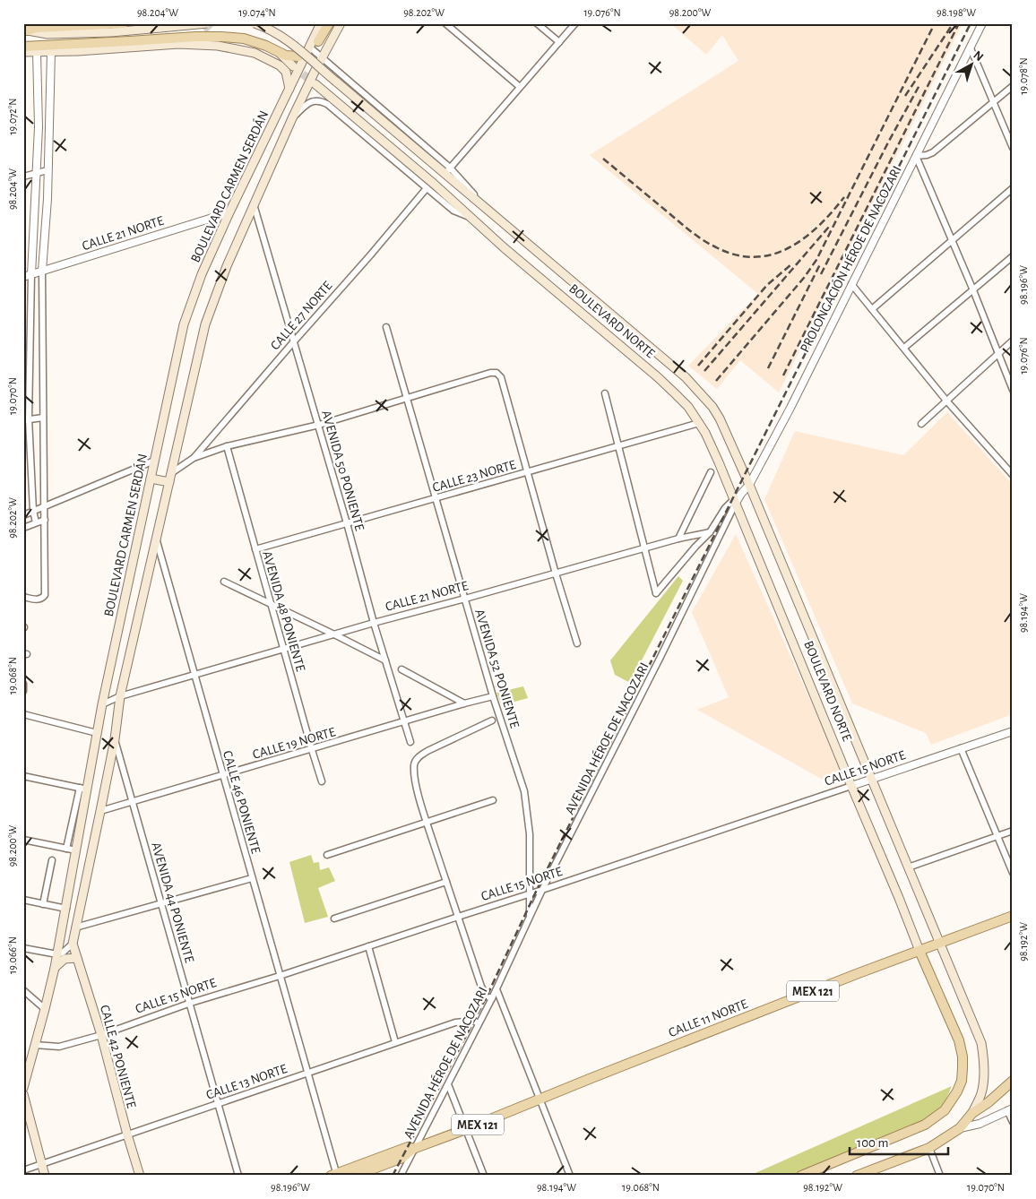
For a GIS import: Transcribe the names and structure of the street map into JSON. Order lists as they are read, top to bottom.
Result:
{
  "streets": {
    "main road": [
      "BOULEVARD CARMEN SERDÁN",
      "BOULEVARD NORTE",
      "MEX 121",
      "CALLE 11 NORTE",
      "CALLE 42 PONIENTE"
    ],
    "street": [
      "CALLE 21 NORTE",
      "PROLONGACIÓN HÉROE DE NACOZARI",
      "CALLE 27 NORTE",
      "AVENIDA 50 PONIENTE",
      "CALLE 23 NORTE",
      "AVENIDA 48 PONIENTE",
      "AVENIDA 52 PONIENTE",
      "AVENIDA HÉROE DE NACOZARI",
      "CALLE 19 NORTE",
      "CALLE 15 NORTE",
      "CALLE 46 PONIENTE",
      "AVENIDA 44 PONIENTE",
      "CALLE 13 NORTE"
    ]
  },
  "crossings": [
    ["BOULEVARD CARMEN SERDÁN", "CALLE 21 NORTE"],
    ["BOULEVARD CARMEN SERDÁN", "BOULEVARD NORTE"],
    ["BOULEVARD CARMEN SERDÁN", "AVENIDA 50 PONIENTE"],
    ["BOULEVARD CARMEN SERDÁN", "CALLE 19 NORTE"],
    ["BOULEVARD CARMEN SERDÁN", "CALLE 15 NORTE"],
    ["BOULEVARD CARMEN SERDÁN", "CALLE 46 PONIENTE"],
    ["BOULEVARD CARMEN SERDÁN", "AVENIDA 44 PONIENTE"],
    ["BOULEVARD CARMEN SERDÁN", "CALLE 42 PONIENTE"],
    ["CALLE 21 NORTE", "AVENIDA 50 PONIENTE"],
    ["CALLE 21 NORTE", "AVENIDA 48 PONIENTE"],
    ["CALLE 21 NORTE", "AVENIDA 52 PONIENTE"],
    ["CALLE 21 NORTE", "CALLE 46 PONIENTE"],
    ["PROLONGACIÓN HÉROE DE NACOZARI", "BOULEVARD NORTE"],
    ["PROLONGACIÓN HÉROE DE NACOZARI", "AVENIDA HÉROE DE NACOZARI"],
    ["CALLE 27 NORTE", "BOULEVARD NORTE"],
    ["CALLE 27 NORTE", "AVENIDA 50 PONIENTE"],
    ["BOULEVARD NORTE", "CALLE 23 NORTE"],
    ["BOULEVARD NORTE", "AVENIDA HÉROE DE NACOZARI"],
    ["BOULEVARD NORTE", "CALLE 15 NORTE"],
    ["BOULEVARD NORTE", "CALLE 11 NORTE"],
    ["AVENIDA 50 PONIENTE", "CALLE 23 NORTE"],
    ["AVENIDA 50 PONIENTE", "CALLE 19 NORTE"],
    ["CALLE 23 NORTE", "AVENIDA 48 PONIENTE"],
    ["CALLE 23 NORTE", "AVENIDA 52 PONIENTE"],
    ["AVENIDA 48 PONIENTE", "CALLE 19 NORTE"],
    ["AVENIDA 52 PONIENTE", "AVENIDA HÉROE DE NACOZARI"],
    ["AVENIDA 52 PONIENTE", "CALLE 19 NORTE"],
    ["AVENIDA 52 PONIENTE", "CALLE 15 NORTE"],
    ["AVENIDA HÉROE DE NACOZARI", "CALLE 15 NORTE"],
    ["AVENIDA HÉROE DE NACOZARI", "CALLE 11 NORTE"],
    ["AVENIDA HÉROE DE NACOZARI", "CALLE 13 NORTE"],
    ["CALLE 19 NORTE", "CALLE 46 PONIENTE"],
    ["CALLE 19 NORTE", "AVENIDA 44 PONIENTE"],
    ["CALLE 15 NORTE", "CALLE 46 PONIENTE"],
    ["CALLE 15 NORTE", "AVENIDA 44 PONIENTE"],
    ["CALLE 15 NORTE", "CALLE 42 PONIENTE"],
    ["CALLE 46 PONIENTE", "CALLE 11 NORTE"],
    ["CALLE 46 PONIENTE", "CALLE 13 NORTE"],
    ["AVENIDA 44 PONIENTE", "CALLE 13 NORTE"],
    ["CALLE 42 PONIENTE", "CALLE 13 NORTE"]
  ],
  "scale_bar": "100 m",
  "north": "top right",
  "coordinates": [
    "98.204°W",
    "19.074°N",
    "98.202°W",
    "19.076°N",
    "98.200°W",
    "98.198°W",
    "19.078°N",
    "19.072°N",
    "98.196°W",
    "19.070°N",
    "98.194°W",
    "19.068°N",
    "98.192°W",
    "19.066°N"
  ]
}
